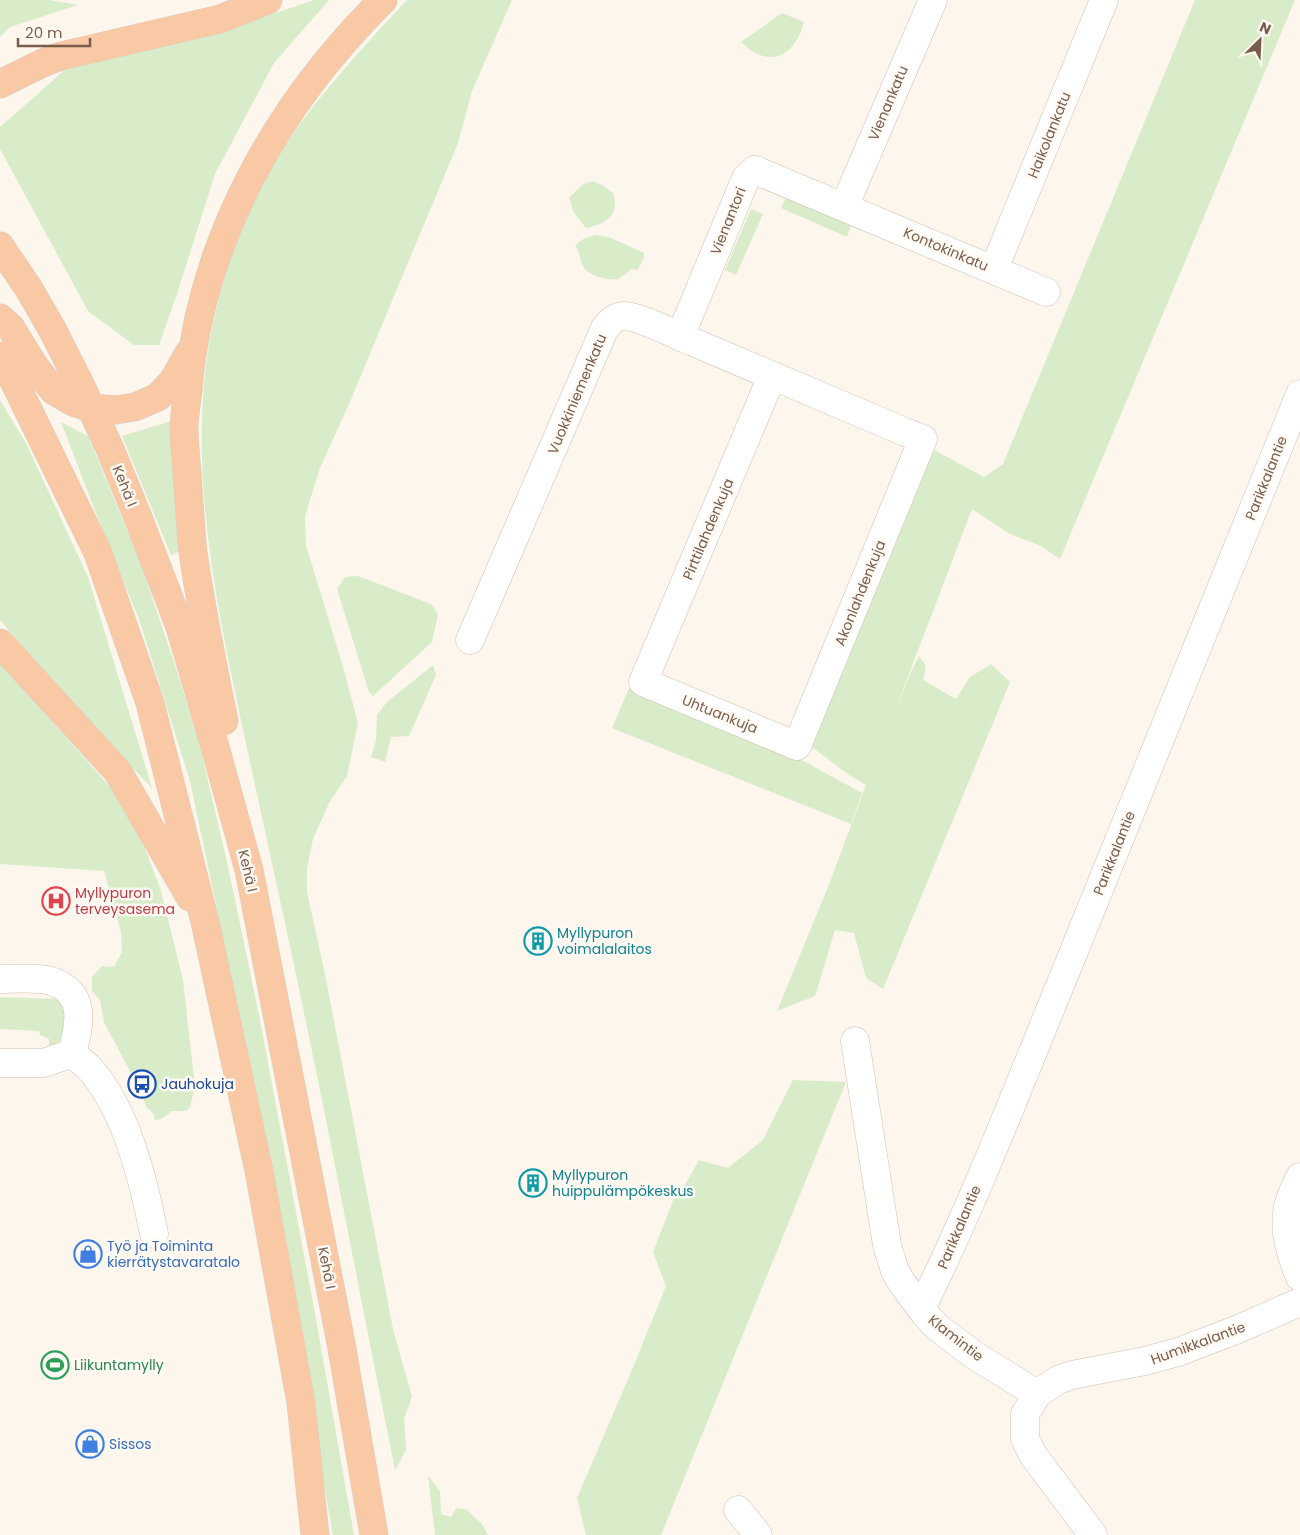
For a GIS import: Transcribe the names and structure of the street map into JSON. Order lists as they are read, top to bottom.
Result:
{
  "streets": {
    "highway": ["Kehä I"],
    "street": [
      "Vienankatu",
      "Haikolankatu",
      "Vienantori",
      "Kontokinkatu",
      "Vuokkiniemenkatu",
      "Parikkalantie",
      "Pirttilahdenkuja",
      "Akonlahdenkuja",
      "Uhtuankuja",
      "Klamintie",
      "Humikkalantie"
    ]
  },
  "crossings": [
    ["Vienankatu", "Vienantori"],
    ["Vienankatu", "Kontokinkatu"],
    ["Haikolankatu", "Kontokinkatu"],
    ["Vienantori", "Kontokinkatu"],
    ["Vienantori", "Vuokkiniemenkatu"],
    ["Vuokkiniemenkatu", "Pirttilahdenkuja"],
    ["Vuokkiniemenkatu", "Akonlahdenkuja"],
    ["Parikkalantie", "Klamintie"],
    ["Pirttilahdenkuja", "Uhtuankuja"],
    ["Akonlahdenkuja", "Uhtuankuja"],
    ["Klamintie", "Humikkalantie"]
  ],
  "places": {
    "hospital": ["Myllypuron terveysasema"],
    "building": ["Myllypuron voimalalaitos", "Myllypuron huippulämpökeskus"],
    "bus stop": ["Jauhokuja"],
    "shop": ["Työ ja Toiminta kierrätystavaratalo", "Sissos"],
    "sports": ["Liikuntamylly"]
  },
  "scale_bar": "20 m",
  "north": "top right"
}
